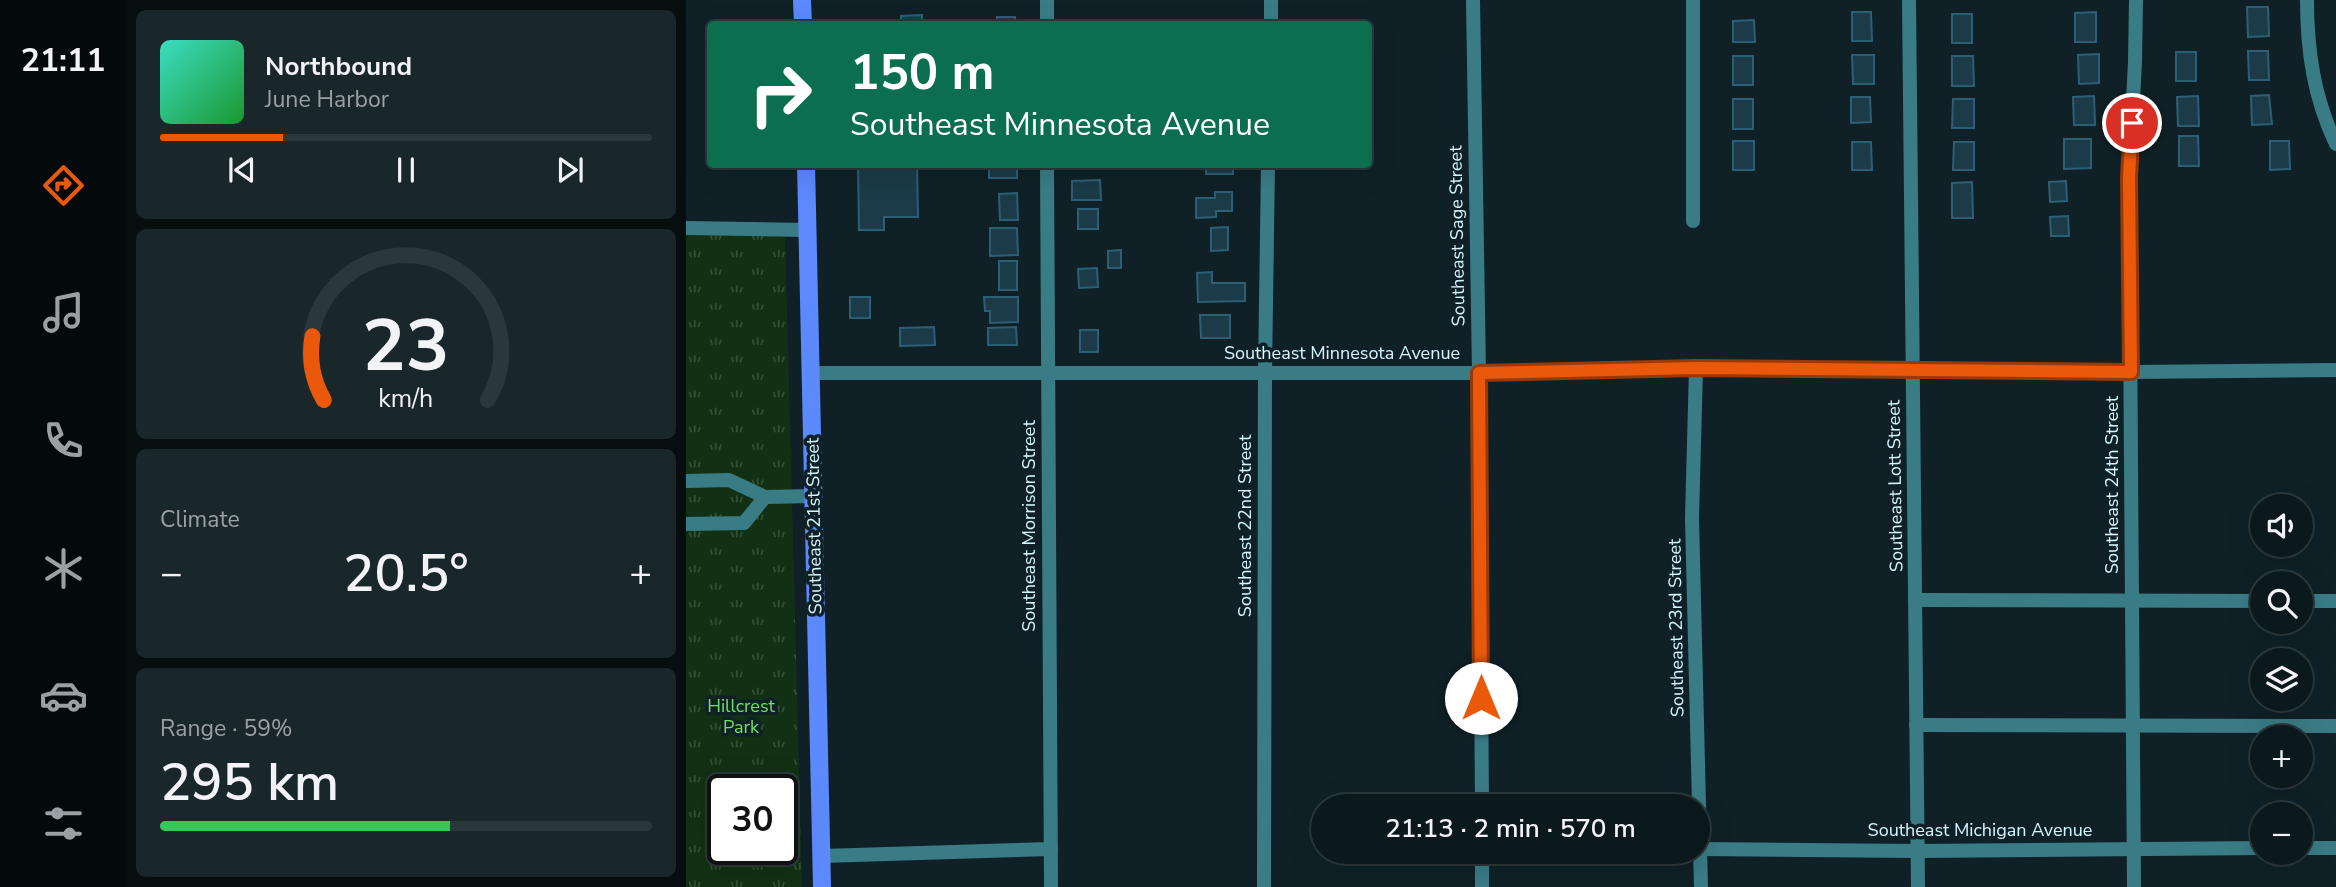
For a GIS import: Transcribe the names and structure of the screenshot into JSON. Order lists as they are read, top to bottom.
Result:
{
  "streets": {
    "main road": ["Southeast 21st Street"],
    "street": [
      "Southeast Sage Street",
      "Southeast Minnesota Avenue",
      "Southeast 24th Street",
      "Southeast Lott Street",
      "Southeast Morrison Street",
      "Southeast 22nd Street",
      "Southeast 23rd Street",
      "Southeast Michigan Avenue"
    ]
  },
  "crossings": [
    ["Southeast Sage Street", "Southeast Minnesota Avenue"],
    ["Southeast Minnesota Avenue", "Southeast 24th Street"],
    ["Southeast Minnesota Avenue", "Southeast Lott Street"],
    ["Southeast Minnesota Avenue", "Southeast 21st Street"],
    ["Southeast Minnesota Avenue", "Southeast Morrison Street"],
    ["Southeast Minnesota Avenue", "Southeast 22nd Street"],
    ["Southeast Minnesota Avenue", "Southeast 23rd Street"],
    ["Southeast 24th Street", "Southeast Michigan Avenue"],
    ["Southeast Lott Street", "Southeast Michigan Avenue"]
  ],
  "parks": ["Hillcrest Park"],
  "page": {
    "tabs": "21:11",
    "turn": ["150 m", "Southeast Minnesota Avenue"],
    "song": ["Northbound", "June Harbor"],
    "tile": [
      "Climate",
      ["Range · 59%", "295 km"]
    ],
    "map_buttons": ["+", "−"],
    "heat": ["−", "20.5°", "+"],
    "limit": "30",
    "trip": "21:13 · 2 min · 570 m",
    "gauge": ["23", "km/h"]
  }
}
